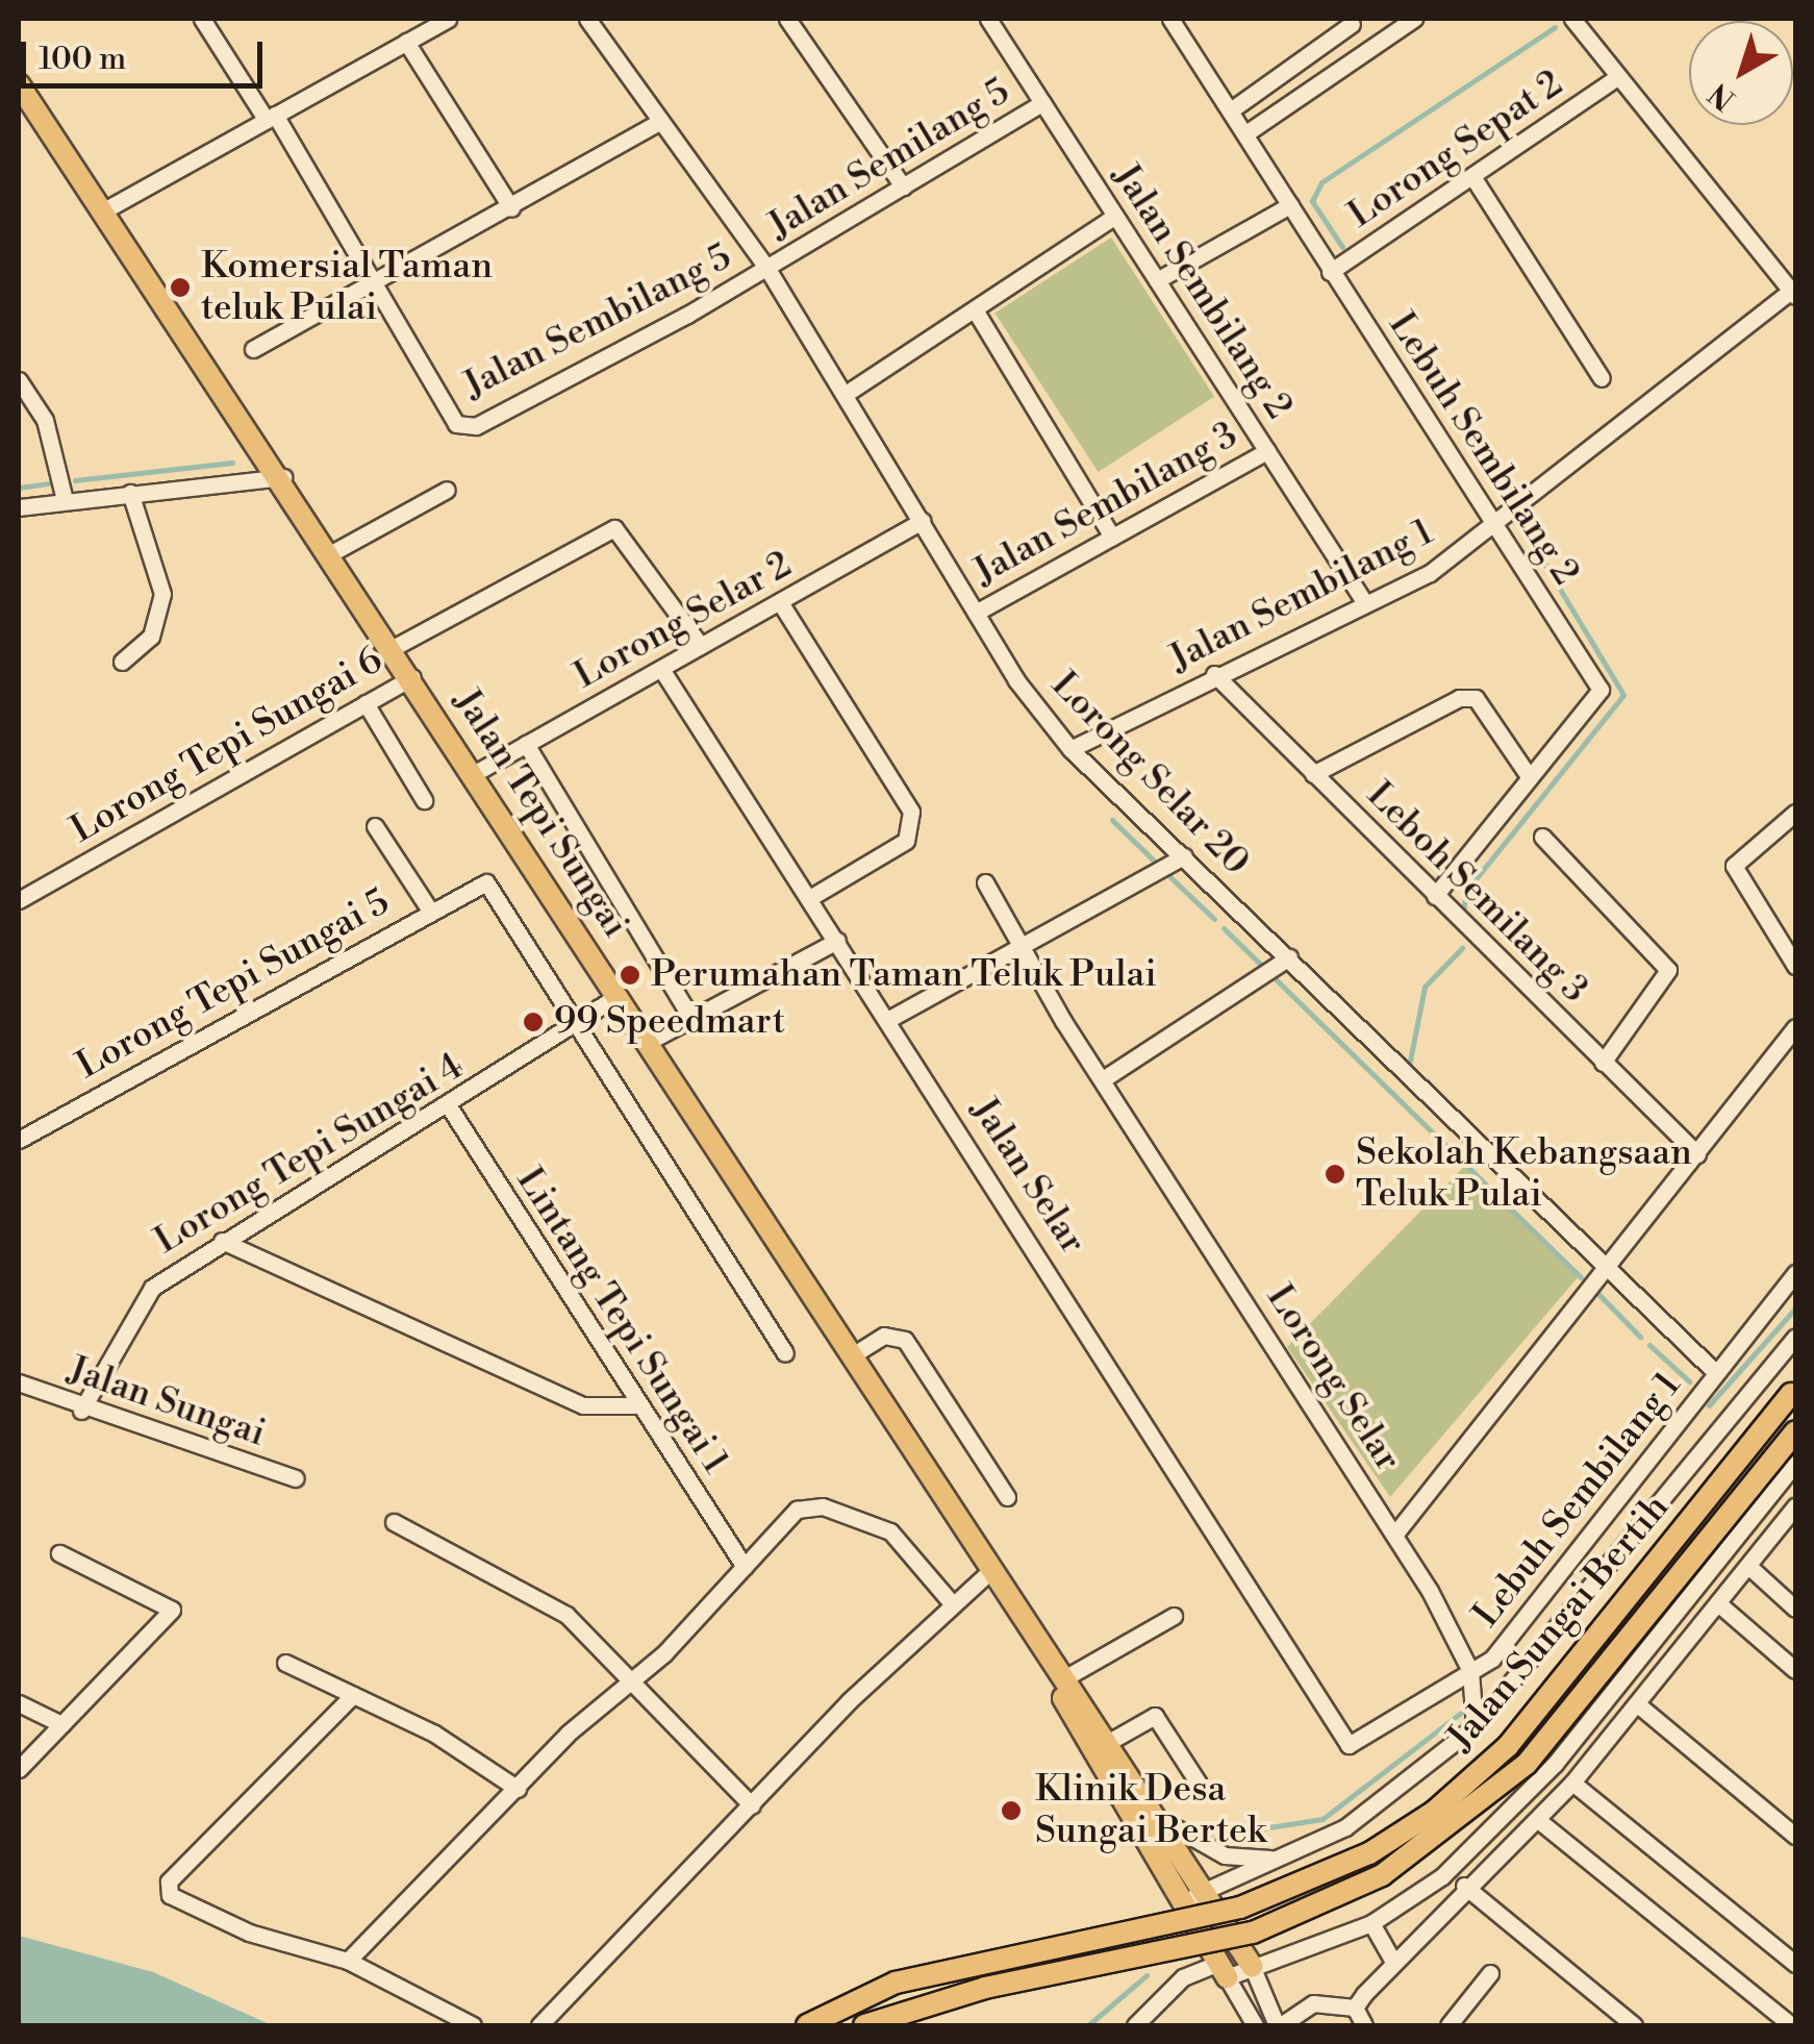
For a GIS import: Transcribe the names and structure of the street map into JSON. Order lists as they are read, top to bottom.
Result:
{
  "streets": {
    "main road": ["Jalan Tepi Sungai", "Jalan Sungai Bertih"],
    "street": [
      "Lorong Sepat 2",
      "Jalan Semilang 5",
      "Jalan Sembilang 2",
      "Jalan Sembilang 5",
      "Lebuh Sembilang 2",
      "Jalan Sembilang 3",
      "Jalan Sembilang 1",
      "Lorong Selar 2",
      "Lorong Tepi Sungai 6",
      "Lorong Selar 20",
      "Leboh Semilang 3",
      "Lorong Tepi Sungai 5",
      "Lorong Tepi Sungai 4",
      "Jalan Selar",
      "Lintang Tepi Sungai 1",
      "Lorong Selar",
      "Jalan Sungai",
      "Lebuh Sembilang 1"
    ]
  },
  "crossings": [
    ["Lorong Sepat 2", "Lebuh Sembilang 2"],
    ["Jalan Semilang 5", "Jalan Sembilang 2"],
    ["Jalan Semilang 5", "Jalan Sembilang 5"],
    ["Jalan Semilang 5", "Lorong Selar 20"],
    ["Jalan Sembilang 2", "Jalan Sembilang 3"],
    ["Jalan Sembilang 2", "Jalan Sembilang 1"],
    ["Jalan Sembilang 5", "Lorong Selar 20"],
    ["Lebuh Sembilang 2", "Jalan Sembilang 1"],
    ["Lebuh Sembilang 2", "Leboh Semilang 3"],
    ["Jalan Sembilang 3", "Lorong Selar 20"],
    ["Jalan Sembilang 1", "Lorong Selar 20"],
    ["Jalan Sembilang 1", "Leboh Semilang 3"],
    ["Lorong Selar 2", "Lorong Selar 20"],
    ["Lorong Selar 2", "Jalan Tepi Sungai"],
    ["Lorong Selar 2", "Jalan Selar"],
    ["Lorong Tepi Sungai 6", "Jalan Tepi Sungai"],
    ["Lorong Selar 20", "Lebuh Sembilang 1"],
    ["Jalan Tepi Sungai", "Lorong Tepi Sungai 4"],
    ["Lorong Tepi Sungai 5", "Lorong Tepi Sungai 4"],
    ["Lorong Tepi Sungai 4", "Lintang Tepi Sungai 1"],
    ["Lorong Tepi Sungai 4", "Jalan Sungai"],
    ["Jalan Selar", "Lebuh Sembilang 1"],
    ["Lorong Selar", "Lebuh Sembilang 1"]
  ],
  "places": [
    "Komersial Taman teluk Pulai",
    "Perumahan Taman Teluk Pulai",
    "99 Speedmart",
    "Sekolah Kebangsaan Teluk Pulai",
    "Klinik Desa Sungai Bertek"
  ],
  "scale_bar": "100 m",
  "north": "bottom left"
}
